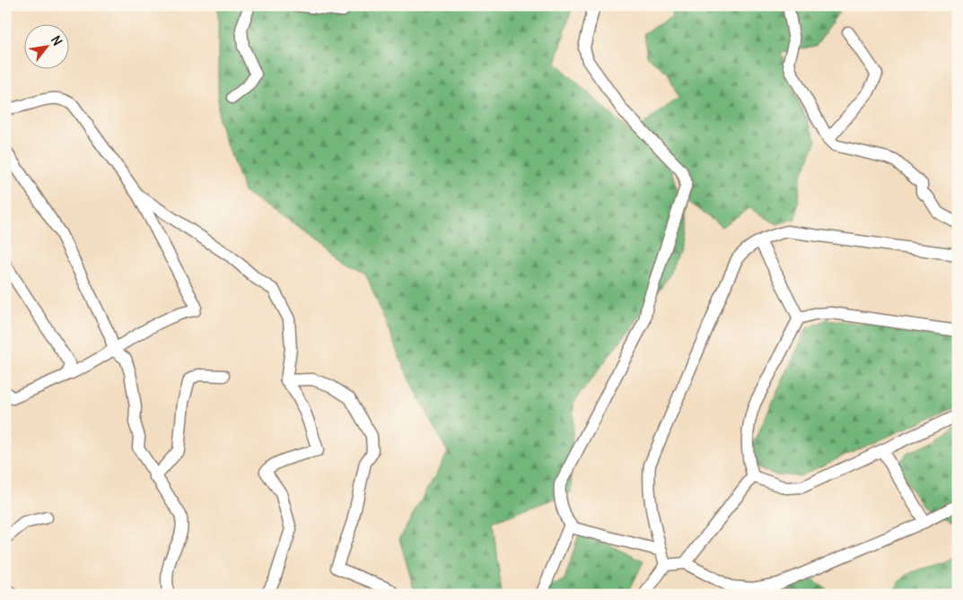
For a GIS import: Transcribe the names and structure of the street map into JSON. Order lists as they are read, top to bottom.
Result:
{
  "north": "top right"
}
